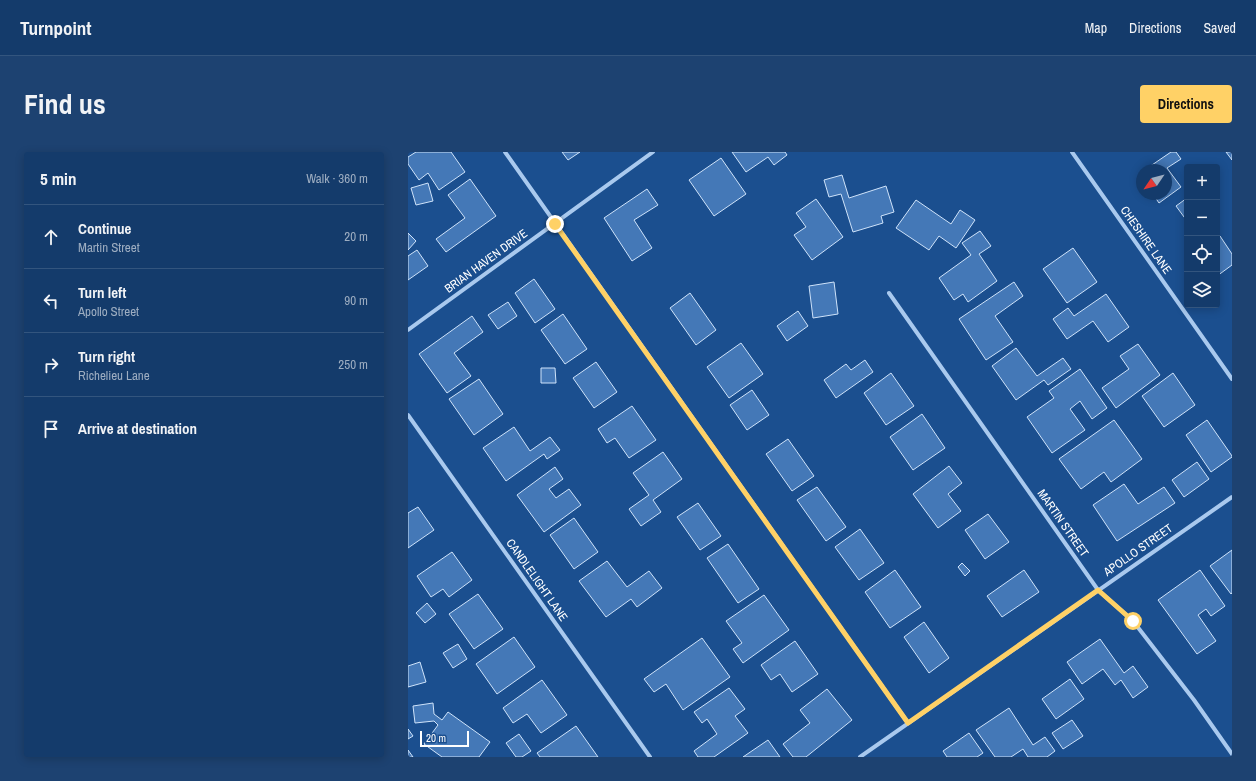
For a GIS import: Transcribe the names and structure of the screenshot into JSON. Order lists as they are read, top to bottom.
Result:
{
  "streets": {
    "street": [
      "CHESHIRE LANE",
      "BRIAN HAVEN DRIVE",
      "MARTIN STREET",
      "APOLLO STREET",
      "CANDLELIGHT LANE"
    ]
  },
  "crossings": [
    ["MARTIN STREET", "APOLLO STREET"]
  ],
  "scale_bar": "20 m",
  "north": "bottom left",
  "page": {
    "header": "Turnpoint",
    "nav": ["Map", "Directions", "Saved"],
    "title": "Find us",
    "buttons": "Directions",
    "heading": ["5 min", "Walk · 360 m"],
    "map_buttons": ["+", "−"],
    "list": [
      ["Continue", "Martin Street", "20 m"],
      ["Turn left", "Apollo Street", "90 m"],
      ["Turn right", "Richelieu Lane", "250 m"],
      "Arrive at destination"
    ],
    "scale": "20 m"
  }
}
